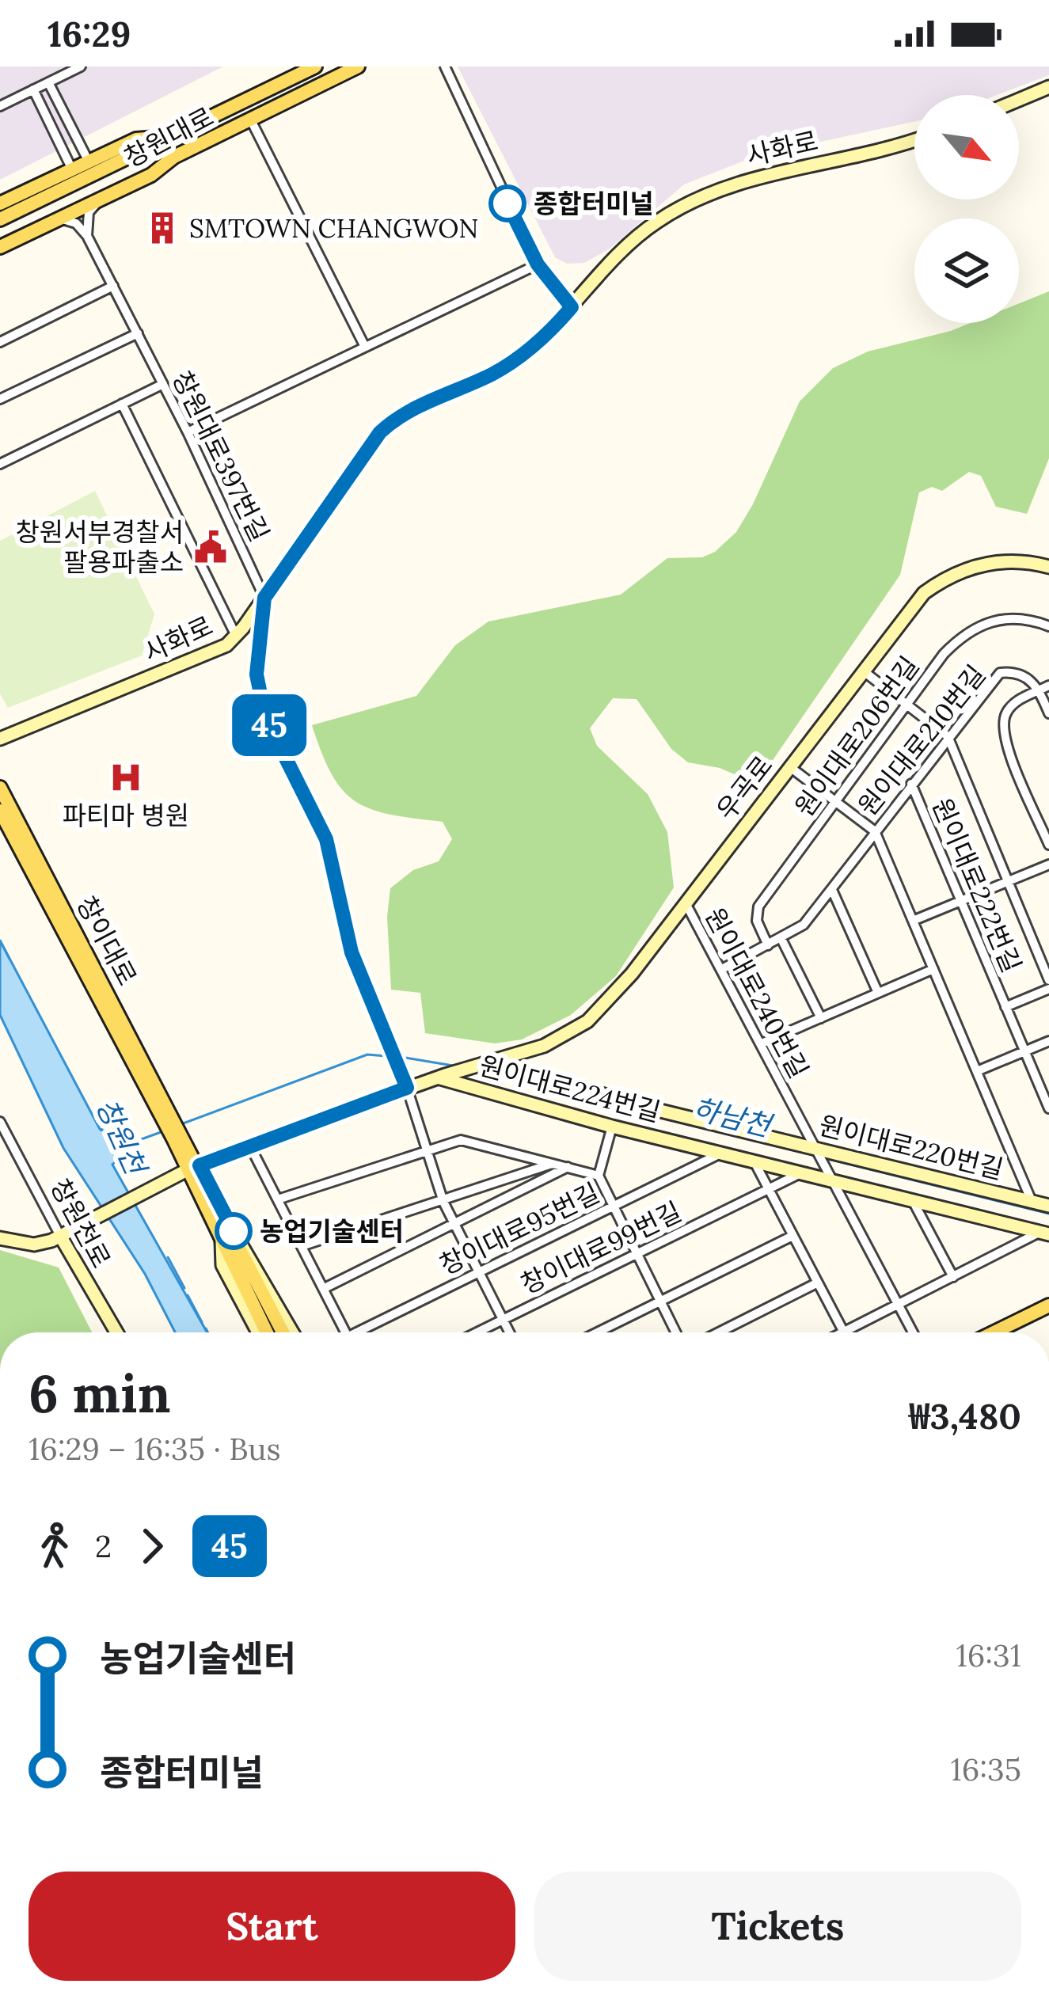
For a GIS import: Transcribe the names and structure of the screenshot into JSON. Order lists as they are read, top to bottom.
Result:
{
  "streets": {
    "main road": ["창원대로", "창이대로"],
    "street": [
      "사화로",
      "창원대로397번길",
      "원이대로206번길",
      "원이대로210번길",
      "우곡로",
      "원이대로222번길",
      "원이대로240번길",
      "원이대로224번길",
      "원이대로220번길",
      "창원천로",
      "창이대로95번길",
      "창이대로99번길"
    ]
  },
  "crossings": [
    ["사화로", "창원대로397번길"],
    ["원이대로206번길", "원이대로210번길"],
    ["원이대로210번길", "원이대로222번길"],
    ["원이대로210번길", "원이대로240번길"],
    ["우곡로", "원이대로240번길"],
    ["우곡로", "원이대로224번길"],
    ["우곡로", "원이대로220번길"],
    ["원이대로240번길", "원이대로224번길"],
    ["원이대로240번길", "원이대로220번길"],
    ["원이대로224번길", "창이대로95번길"],
    ["원이대로224번길", "창이대로99번길"]
  ],
  "water": ["하남천", "창원천"],
  "places": {
    "other": ["종합터미널", "농업기술센터"],
    "building": ["SMTOWN CHANGWON"],
    "public building": ["창원서부경찰서 팔용파출소"],
    "hospital": ["파티마 병원"]
  },
  "lines": ["bus line 45"],
  "north": "bottom right",
  "page": {
    "status": "16:29",
    "on_map": "45",
    "heading": ["6 min", "16:29 – 16:35 · Bus", "₩3,480"],
    "legs": ["2", "45"],
    "list": [
      {
        "name": "농업기술센터",
        "value": "16:31"
      },
      {
        "name": "종합터미널",
        "value": "16:35"
      }
    ],
    "buttons": ["Start", "Tickets"]
  }
}
